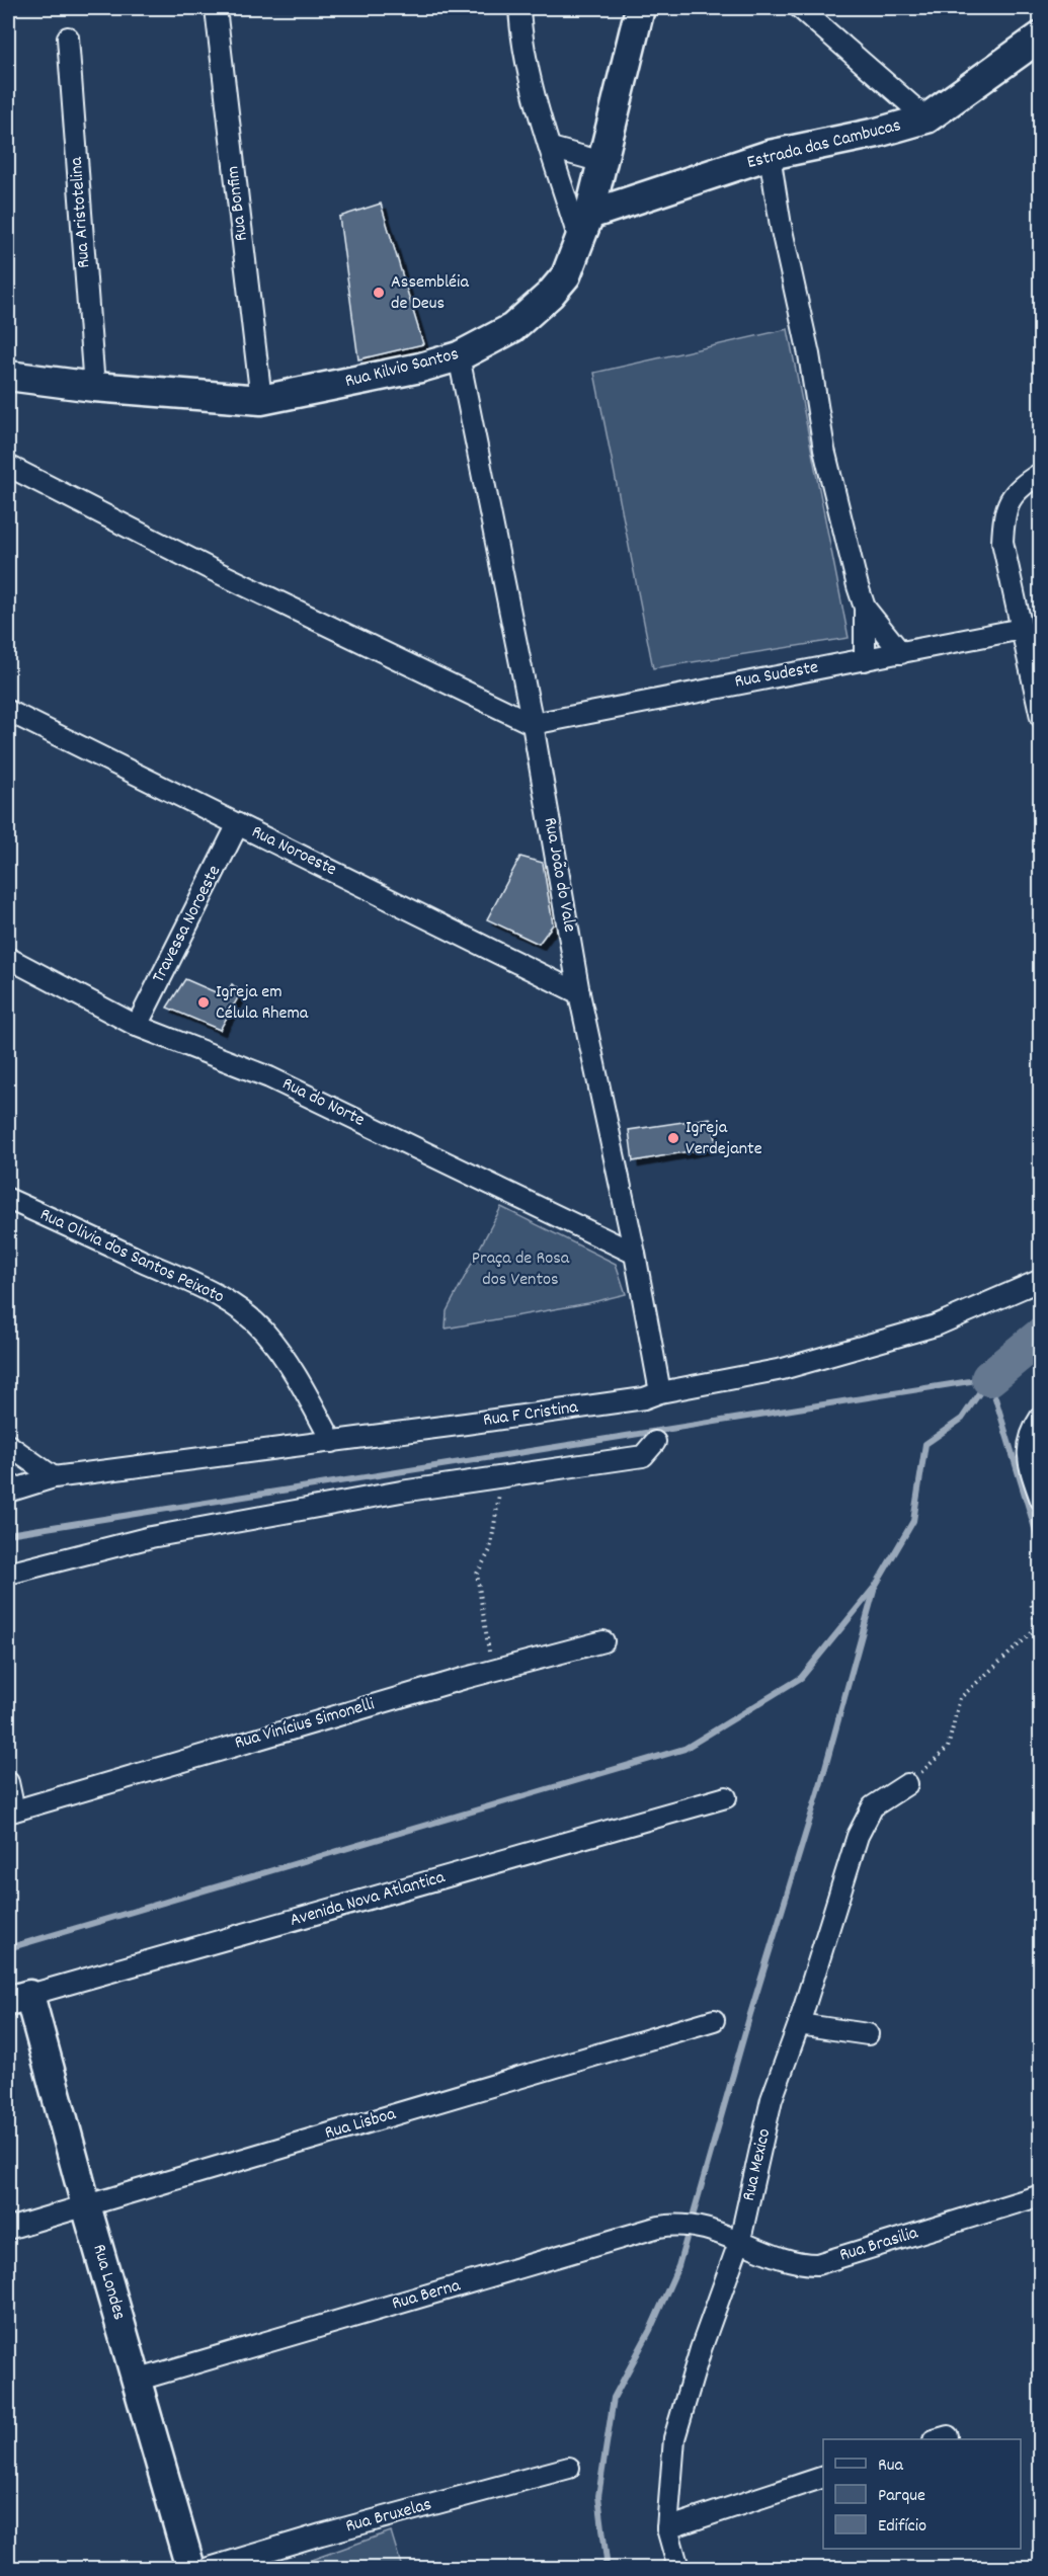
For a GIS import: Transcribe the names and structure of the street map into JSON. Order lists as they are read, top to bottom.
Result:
{
  "streets": {
    "street": [
      "Estrada das Cambucas",
      "Rua Bonfim",
      "Rua Aristotelina",
      "Rua Kilvio Santos",
      "Rua Sudeste",
      "Rua Noroeste",
      "Rua João do Vale",
      "Travessa Noroeste",
      "Rua do Norte",
      "Rua Olivia dos Santos Peixoto",
      "Rua F Cristina",
      "Rua Vinícius Simonelli",
      "Avenida Nova Atlantica",
      "Rua Lisboa",
      "Rua Mexico",
      "Rua Brasilia",
      "Rua Londes",
      "Rua Berna",
      "Rua Bruxelas"
    ]
  },
  "crossings": [
    ["Estrada das Cambucas", "Rua Kilvio Santos"],
    ["Rua Bonfim", "Rua Kilvio Santos"],
    ["Rua Aristotelina", "Rua Kilvio Santos"],
    ["Rua Kilvio Santos", "Rua João do Vale"],
    ["Rua Sudeste", "Rua João do Vale"],
    ["Rua Noroeste", "Rua João do Vale"],
    ["Rua Noroeste", "Travessa Noroeste"],
    ["Rua João do Vale", "Rua do Norte"],
    ["Rua João do Vale", "Rua F Cristina"],
    ["Travessa Noroeste", "Rua do Norte"],
    ["Rua Olivia dos Santos Peixoto", "Rua F Cristina"],
    ["Avenida Nova Atlantica", "Rua Londes"],
    ["Rua Lisboa", "Rua Londes"],
    ["Rua Mexico", "Rua Brasilia"],
    ["Rua Brasilia", "Rua Berna"],
    ["Rua Londes", "Rua Berna"]
  ],
  "parks": ["Praça de Rosa dos Ventos"],
  "places": ["Assembléia de Deus", "Igreja em Célula Rhema", "Igreja Verdejante"],
  "legend": ["Rua", "Parque", "Edifício"]
}
